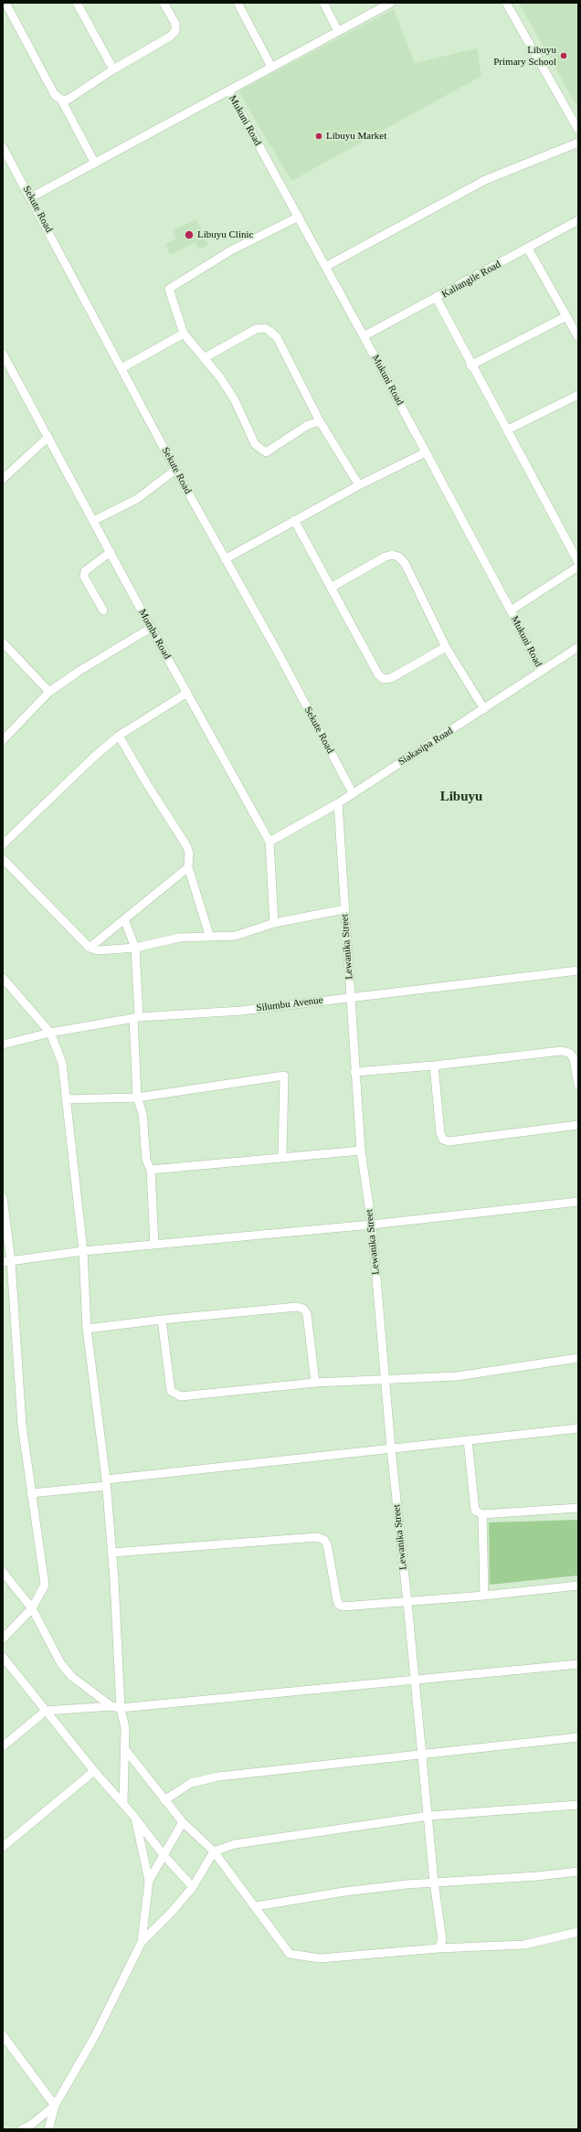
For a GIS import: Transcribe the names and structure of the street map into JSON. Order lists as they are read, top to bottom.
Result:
{
  "streets": {
    "street": [
      "Mukuni Road",
      "Sekute Road",
      "Kaliangile Road",
      "Momba Road",
      "Siakasipa Road",
      "Lewanika Street",
      "Silumbu Avenue"
    ]
  },
  "crossings": [
    ["Mukuni Road", "Kaliangile Road"],
    ["Mukuni Road", "Siakasipa Road"],
    ["Sekute Road", "Siakasipa Road"],
    ["Momba Road", "Siakasipa Road"],
    ["Siakasipa Road", "Lewanika Street"],
    ["Lewanika Street", "Silumbu Avenue"]
  ],
  "districts": ["Libuyu"],
  "places": ["Libuyu Primary School", "Libuyu Market", "Libuyu Clinic"]
}
